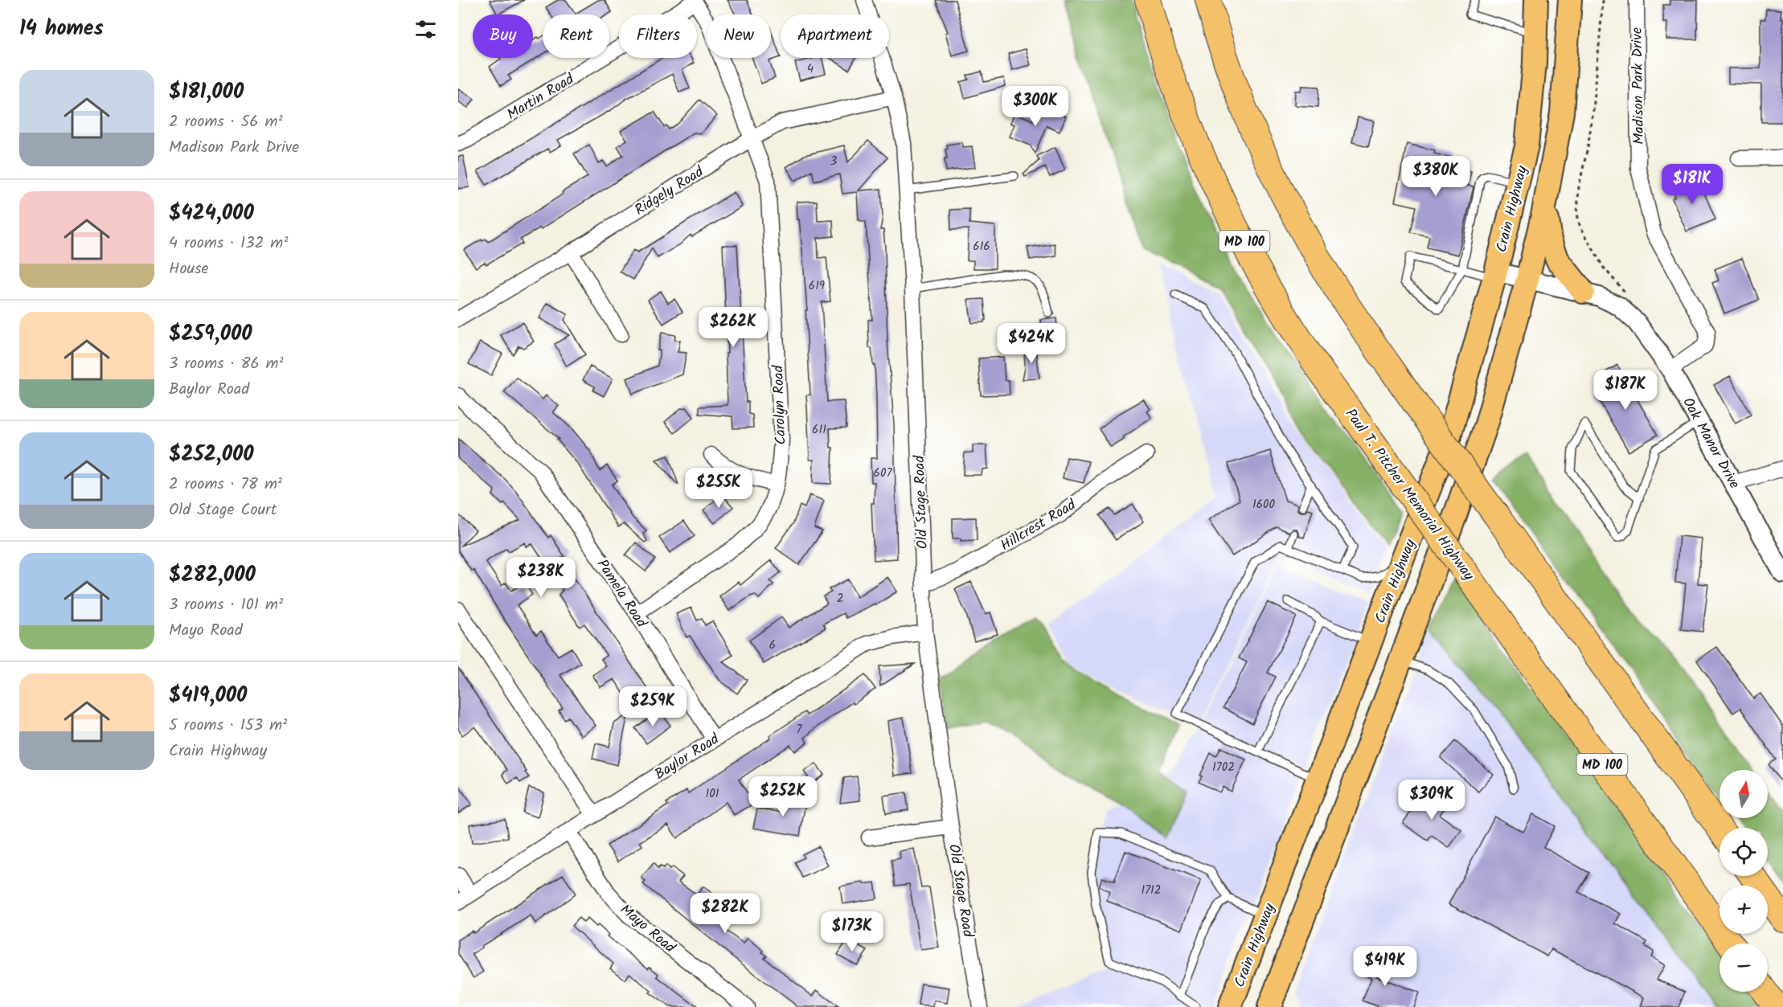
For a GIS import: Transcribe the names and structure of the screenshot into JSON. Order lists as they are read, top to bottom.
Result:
{
  "streets": {
    "highway": ["MD 100", "Paul T. Pitcher Memorial Highway"],
    "main road": ["Crain Highway"],
    "street": [
      "Madison Park Drive",
      "Martin Road",
      "Ridgely Road",
      "Carolyn Road",
      "Oak Manor Drive",
      "Old Stage Road",
      "Hillcrest Road",
      "Pamela Road",
      "Baylor Road",
      "Mayo Road"
    ]
  },
  "crossings": [
    ["Madison Park Drive", "Oak Manor Drive"],
    ["Martin Road", "Carolyn Road"],
    ["Ridgely Road", "Carolyn Road"],
    ["Ridgely Road", "Old Stage Road"],
    ["Crain Highway", "Oak Manor Drive"],
    ["Carolyn Road", "Pamela Road"],
    ["Old Stage Road", "Hillcrest Road"],
    ["Old Stage Road", "Baylor Road"],
    ["Pamela Road", "Baylor Road"],
    ["Baylor Road", "Mayo Road"]
  ],
  "house_numbers": [
    "4",
    "3",
    "616",
    "619",
    "611",
    "607",
    "1600",
    "2",
    "6",
    "7",
    "1702",
    "101",
    "1712"
  ],
  "north": "top",
  "page": {
    "heading": "14 homes",
    "chip": [
      "Buy",
      "Rent",
      "Filters",
      "New",
      "Apartment"
    ],
    "list": [
      {
        "name": "$181,000",
        "note": "2 rooms · 56 m² · Madison Park Drive"
      },
      {
        "name": "$424,000",
        "note": "4 rooms · 132 m² · House"
      },
      {
        "name": "$259,000",
        "note": "3 rooms · 86 m² · Baylor Road"
      },
      {
        "name": "$252,000",
        "note": "2 rooms · 78 m² · Old Stage Court"
      },
      {
        "name": "$282,000",
        "note": "3 rooms · 101 m² · Mayo Road"
      },
      {
        "name": "$419,000",
        "note": "5 rooms · 153 m² · Crain Highway"
      }
    ],
    "price": [
      "$300K",
      "$380K",
      "$181K",
      "$262K",
      "$424K",
      "$187K",
      "$255K",
      "$238K",
      "$259K",
      "$252K",
      "$309K",
      "$282K",
      "$173K",
      "$419K"
    ],
    "map_buttons": ["+", "−"]
  }
}
